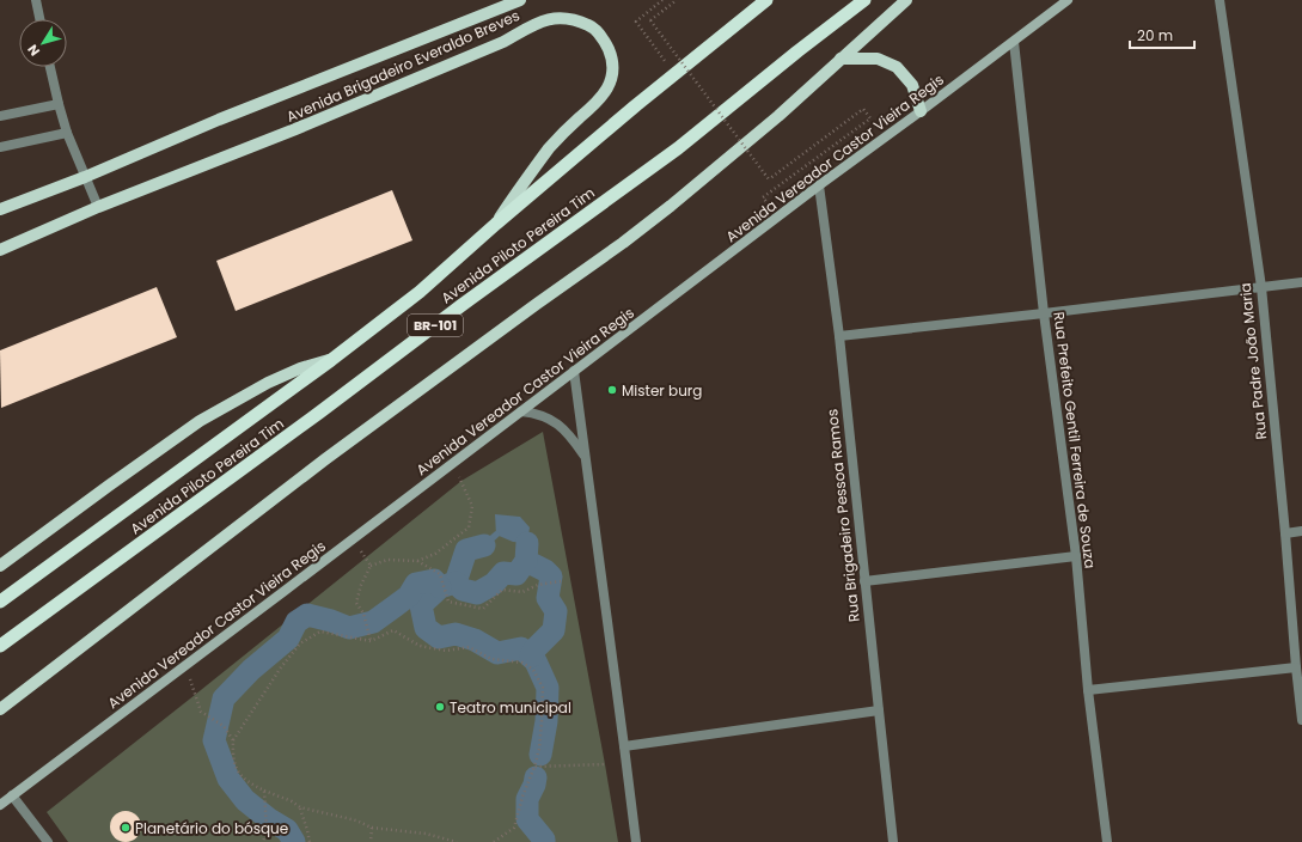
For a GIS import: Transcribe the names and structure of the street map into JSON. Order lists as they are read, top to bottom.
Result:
{
  "streets": {
    "highway": ["Avenida Piloto Pereira Tim", "BR-101"],
    "main road": ["Avenida Brigadeiro Everaldo Breves", "Avenida Vereador Castor Vieira Regis"],
    "street": ["Rua Padre João Maria", "Rua Prefeito Gentil Ferreira de Souza", "Rua Brigadeiro Pessoa Ramos"]
  },
  "crossings": [
    ["Avenida Brigadeiro Everaldo Breves", "Avenida Piloto Pereira Tim"],
    ["Avenida Vereador Castor Vieira Regis", "Rua Prefeito Gentil Ferreira de Souza"],
    ["Avenida Vereador Castor Vieira Regis", "Rua Brigadeiro Pessoa Ramos"]
  ],
  "places": ["Mister burg", "Teatro municipal", "Planetário do bósque"],
  "scale_bar": "20 m",
  "north": "bottom left"
}
